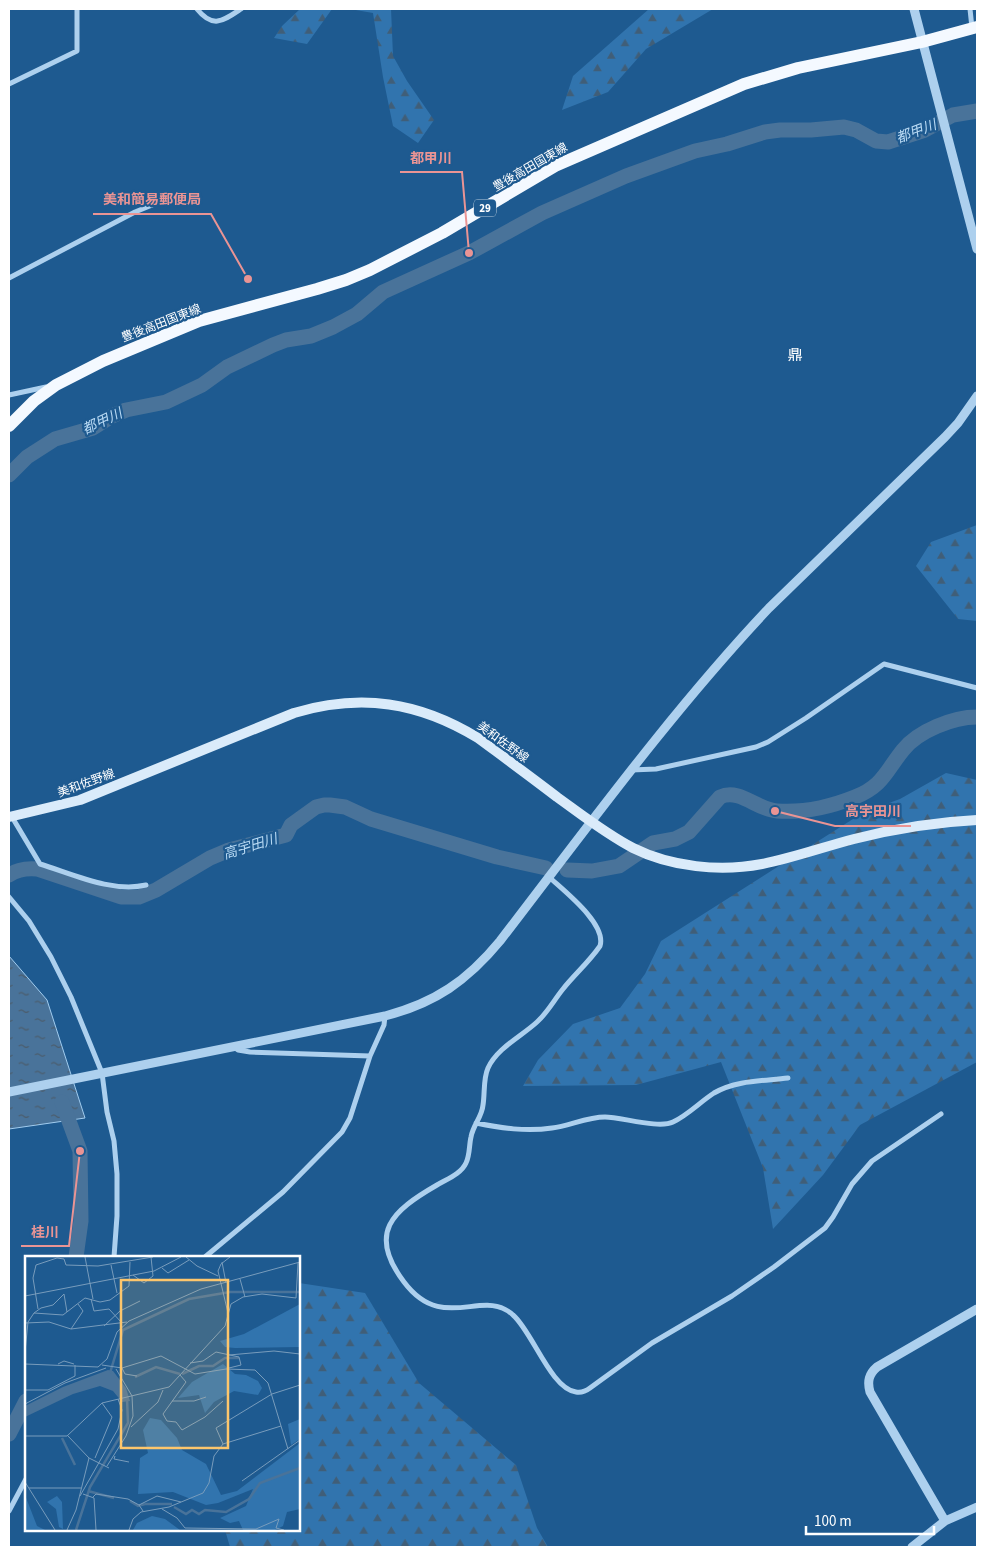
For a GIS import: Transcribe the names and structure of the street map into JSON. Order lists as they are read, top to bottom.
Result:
{
  "streets": {
    "main road": ["豊後高田国東線", "29", "美和佐野線"]
  },
  "districts": ["鼎"],
  "water": ["都甲川", "高宇田川"],
  "places": [
    "都甲川",
    "美和簡易郵便局",
    "高宇田川",
    "桂川"
  ],
  "scale_bar": "100 m"
}
